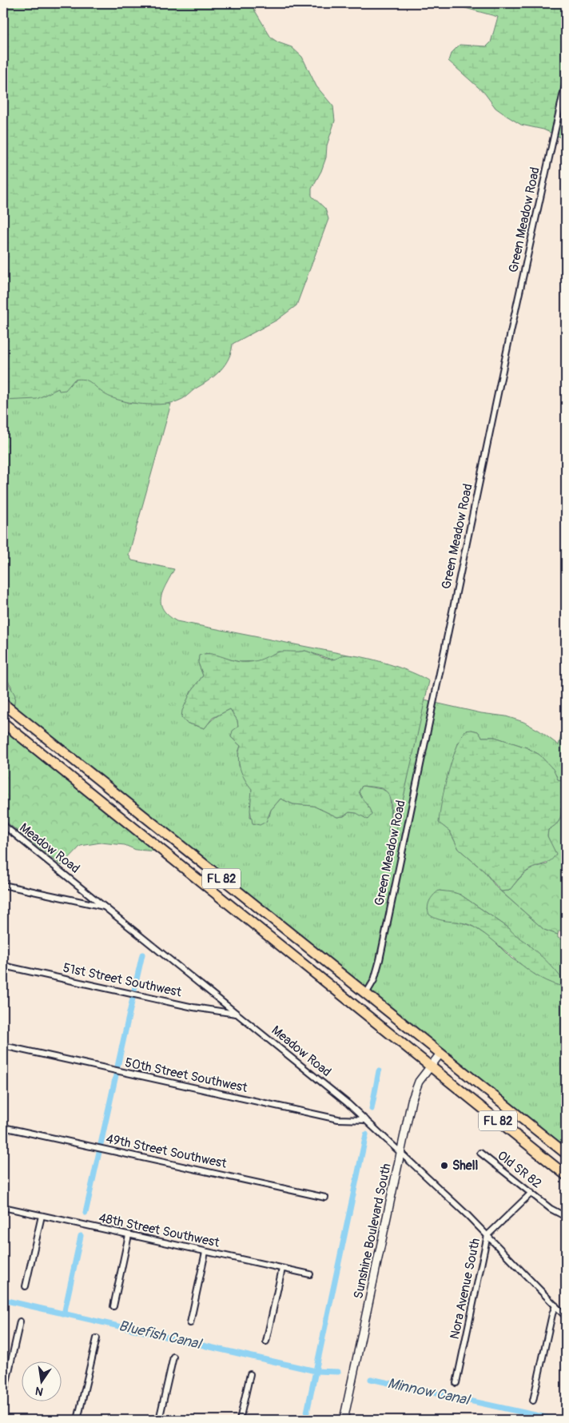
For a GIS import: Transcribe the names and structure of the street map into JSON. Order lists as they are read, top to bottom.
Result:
{
  "streets": {
    "highway": ["FL 82"],
    "street": [
      "Green Meadow Road",
      "Meadow Road",
      "51st Street Southwest",
      "50th Street Southwest",
      "49th Street Southwest",
      "Old SR 82",
      "48th Street Southwest",
      "Sunshine Boulevard South",
      "Nora Avenue South"
    ]
  },
  "crossings": [
    ["Green Meadow Road", "FL 82"],
    ["Meadow Road", "51st Street Southwest"],
    ["Meadow Road", "50th Street Southwest"],
    ["Meadow Road", "Sunshine Boulevard South"],
    ["Meadow Road", "Nora Avenue South"],
    ["FL 82", "Sunshine Boulevard South"],
    ["Old SR 82", "Nora Avenue South"]
  ],
  "water": ["Bluefish Canal", "Minnow Canal"],
  "places": ["Shell"],
  "north": "bottom"
}
